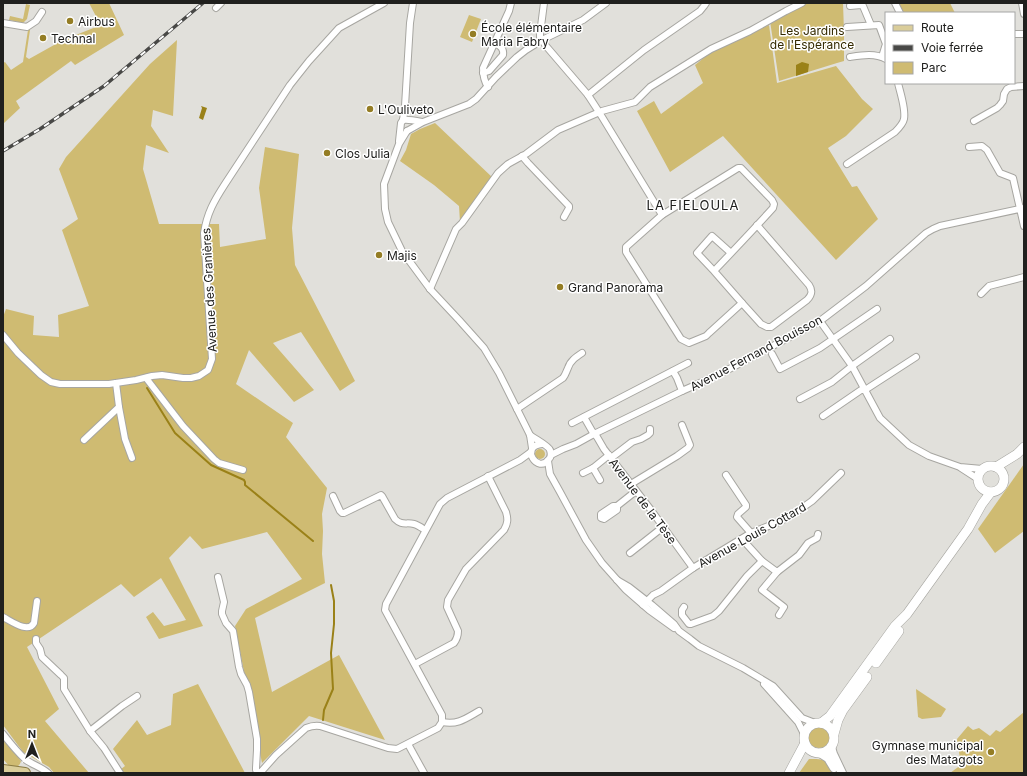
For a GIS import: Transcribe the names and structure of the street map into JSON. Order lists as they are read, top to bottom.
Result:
{
  "streets": {
    "street": [
      "Avenue des Granières",
      "Avenue Fernand Bouisson",
      "Avenue de la Tèse",
      "Avenue Louis Cottard"
    ]
  },
  "crossings": [
    ["Avenue Fernand Bouisson", "Avenue de la Tèse"],
    ["Avenue de la Tèse", "Avenue Louis Cottard"]
  ],
  "districts": ["LA FIELOULA"],
  "parks": ["Les Jardins de l'Espérance"],
  "places": [
    "Airbus",
    "École élémentaire Maria Fabry",
    "Technal",
    "L'Ouliveto",
    "Clos Julia",
    "Majis",
    "Grand Panorama",
    "Gymnase municipal des Matagots"
  ],
  "legend": ["Route", "Voie ferrée", "Parc"],
  "north": "top"
}
